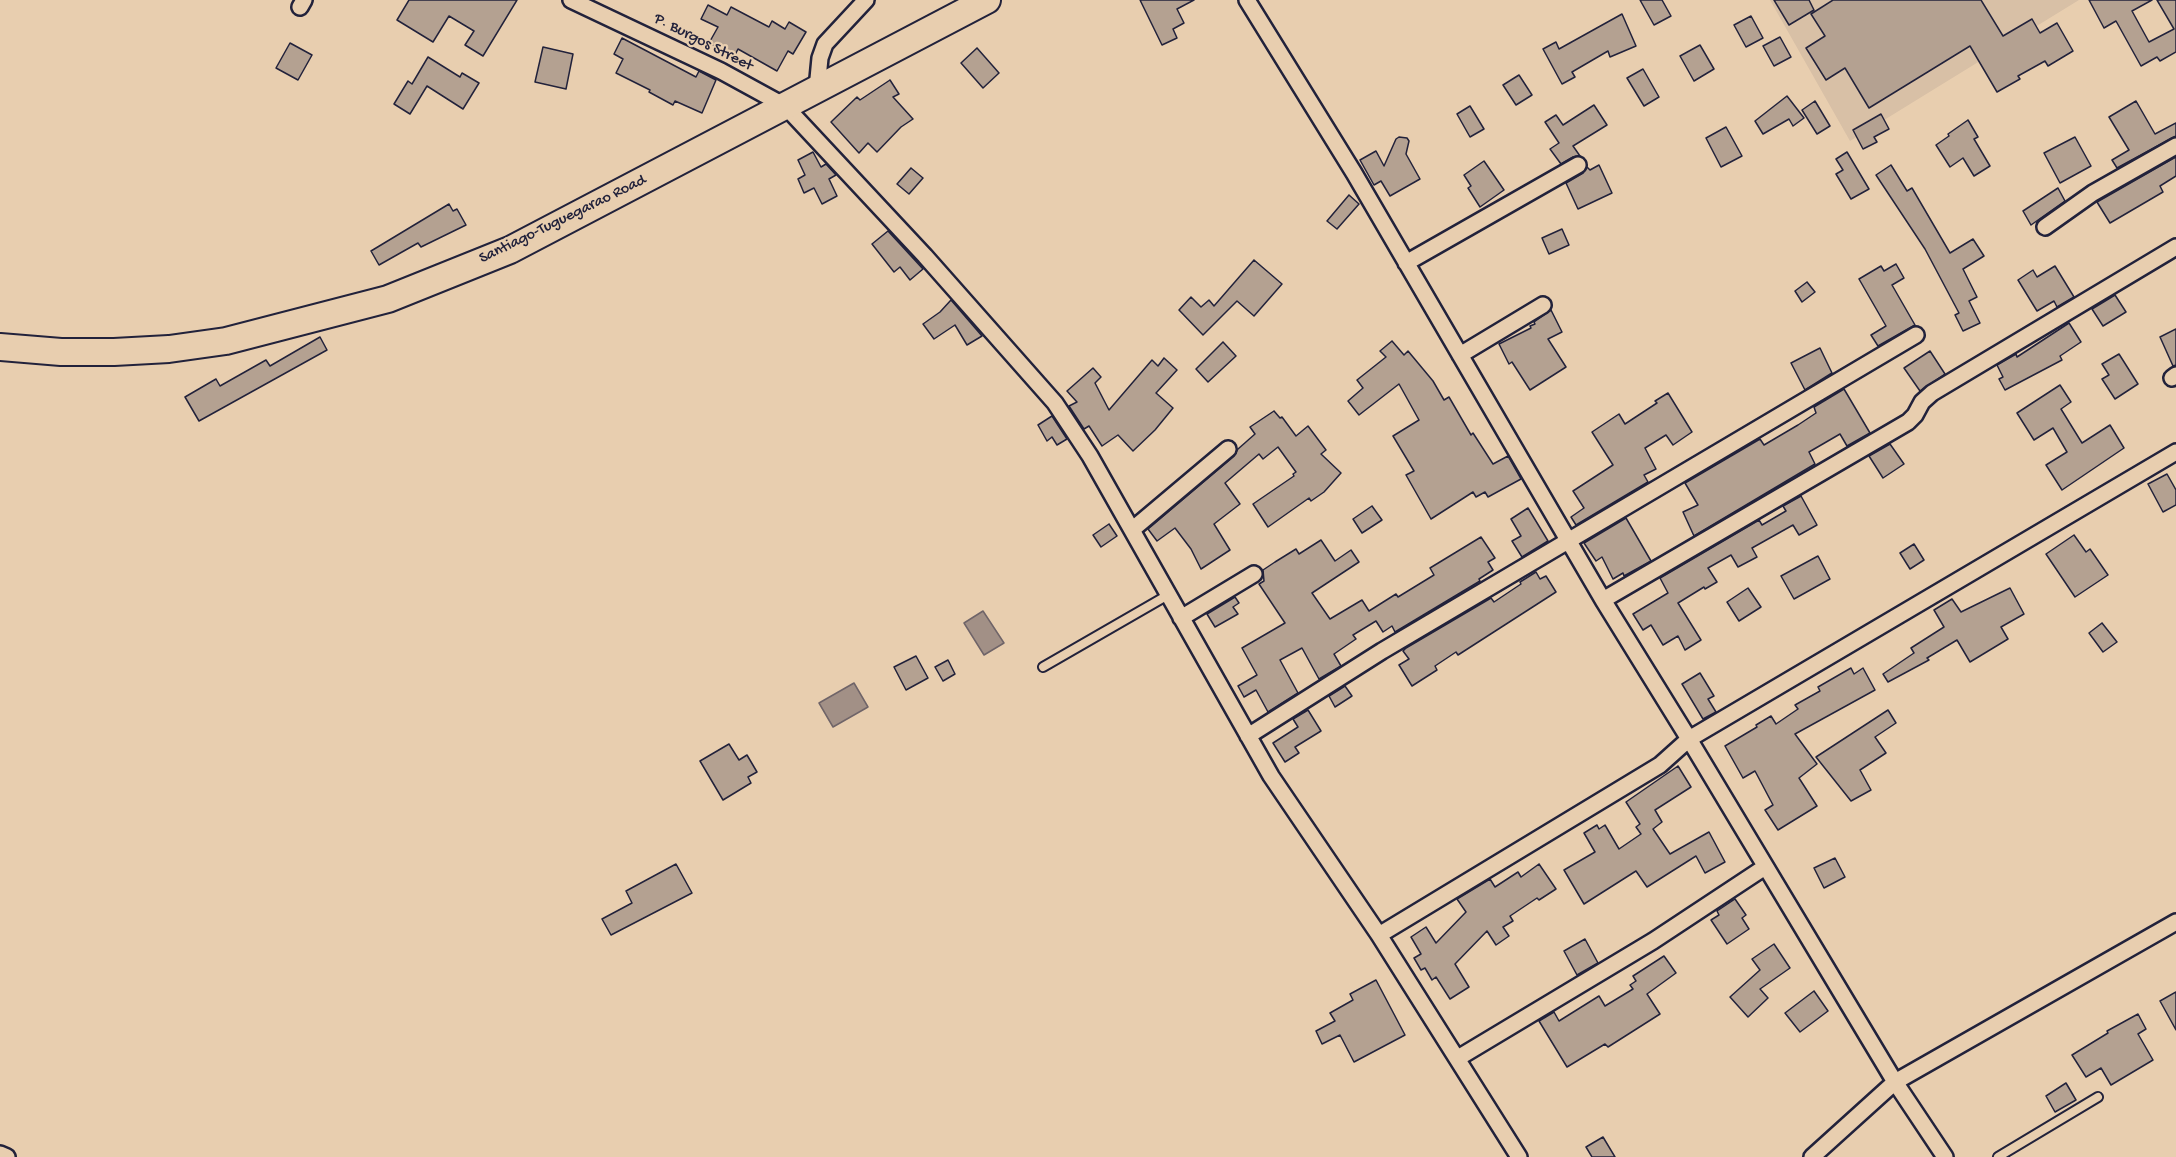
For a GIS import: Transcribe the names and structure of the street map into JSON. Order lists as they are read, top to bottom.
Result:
{
  "streets": {
    "highway": ["Santiago-Tuguegarao Road"],
    "street": ["P. Burgos Street"]
  },
  "crossings": [
    ["P. Burgos Street", "Santiago-Tuguegarao Road"]
  ]
}
